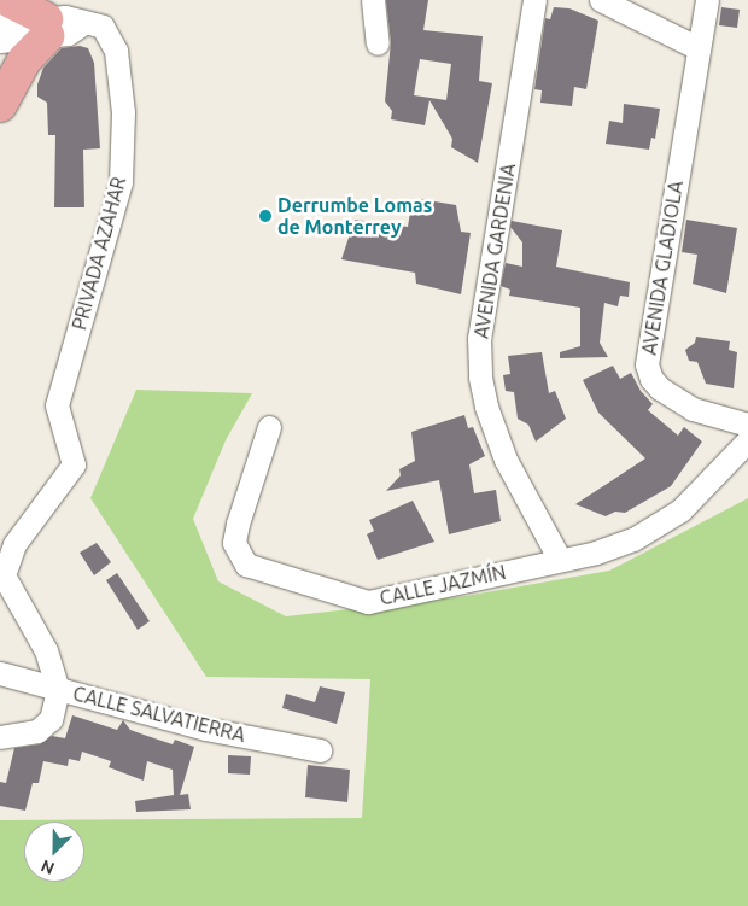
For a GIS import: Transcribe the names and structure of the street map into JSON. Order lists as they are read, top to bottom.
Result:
{
  "streets": {
    "street": [
      "AVENIDA GARDENIA",
      "PRIVADA AZAHAR",
      "AVENIDA GLADIOLA",
      "CALLE JAZMÍN",
      "CALLE SALVATIERRA"
    ]
  },
  "crossings": [
    ["AVENIDA GARDENIA", "CALLE JAZMÍN"],
    ["PRIVADA AZAHAR", "CALLE SALVATIERRA"]
  ],
  "places": ["Derrumbe Lomas de Monterrey"],
  "north": "bottom left"
}
